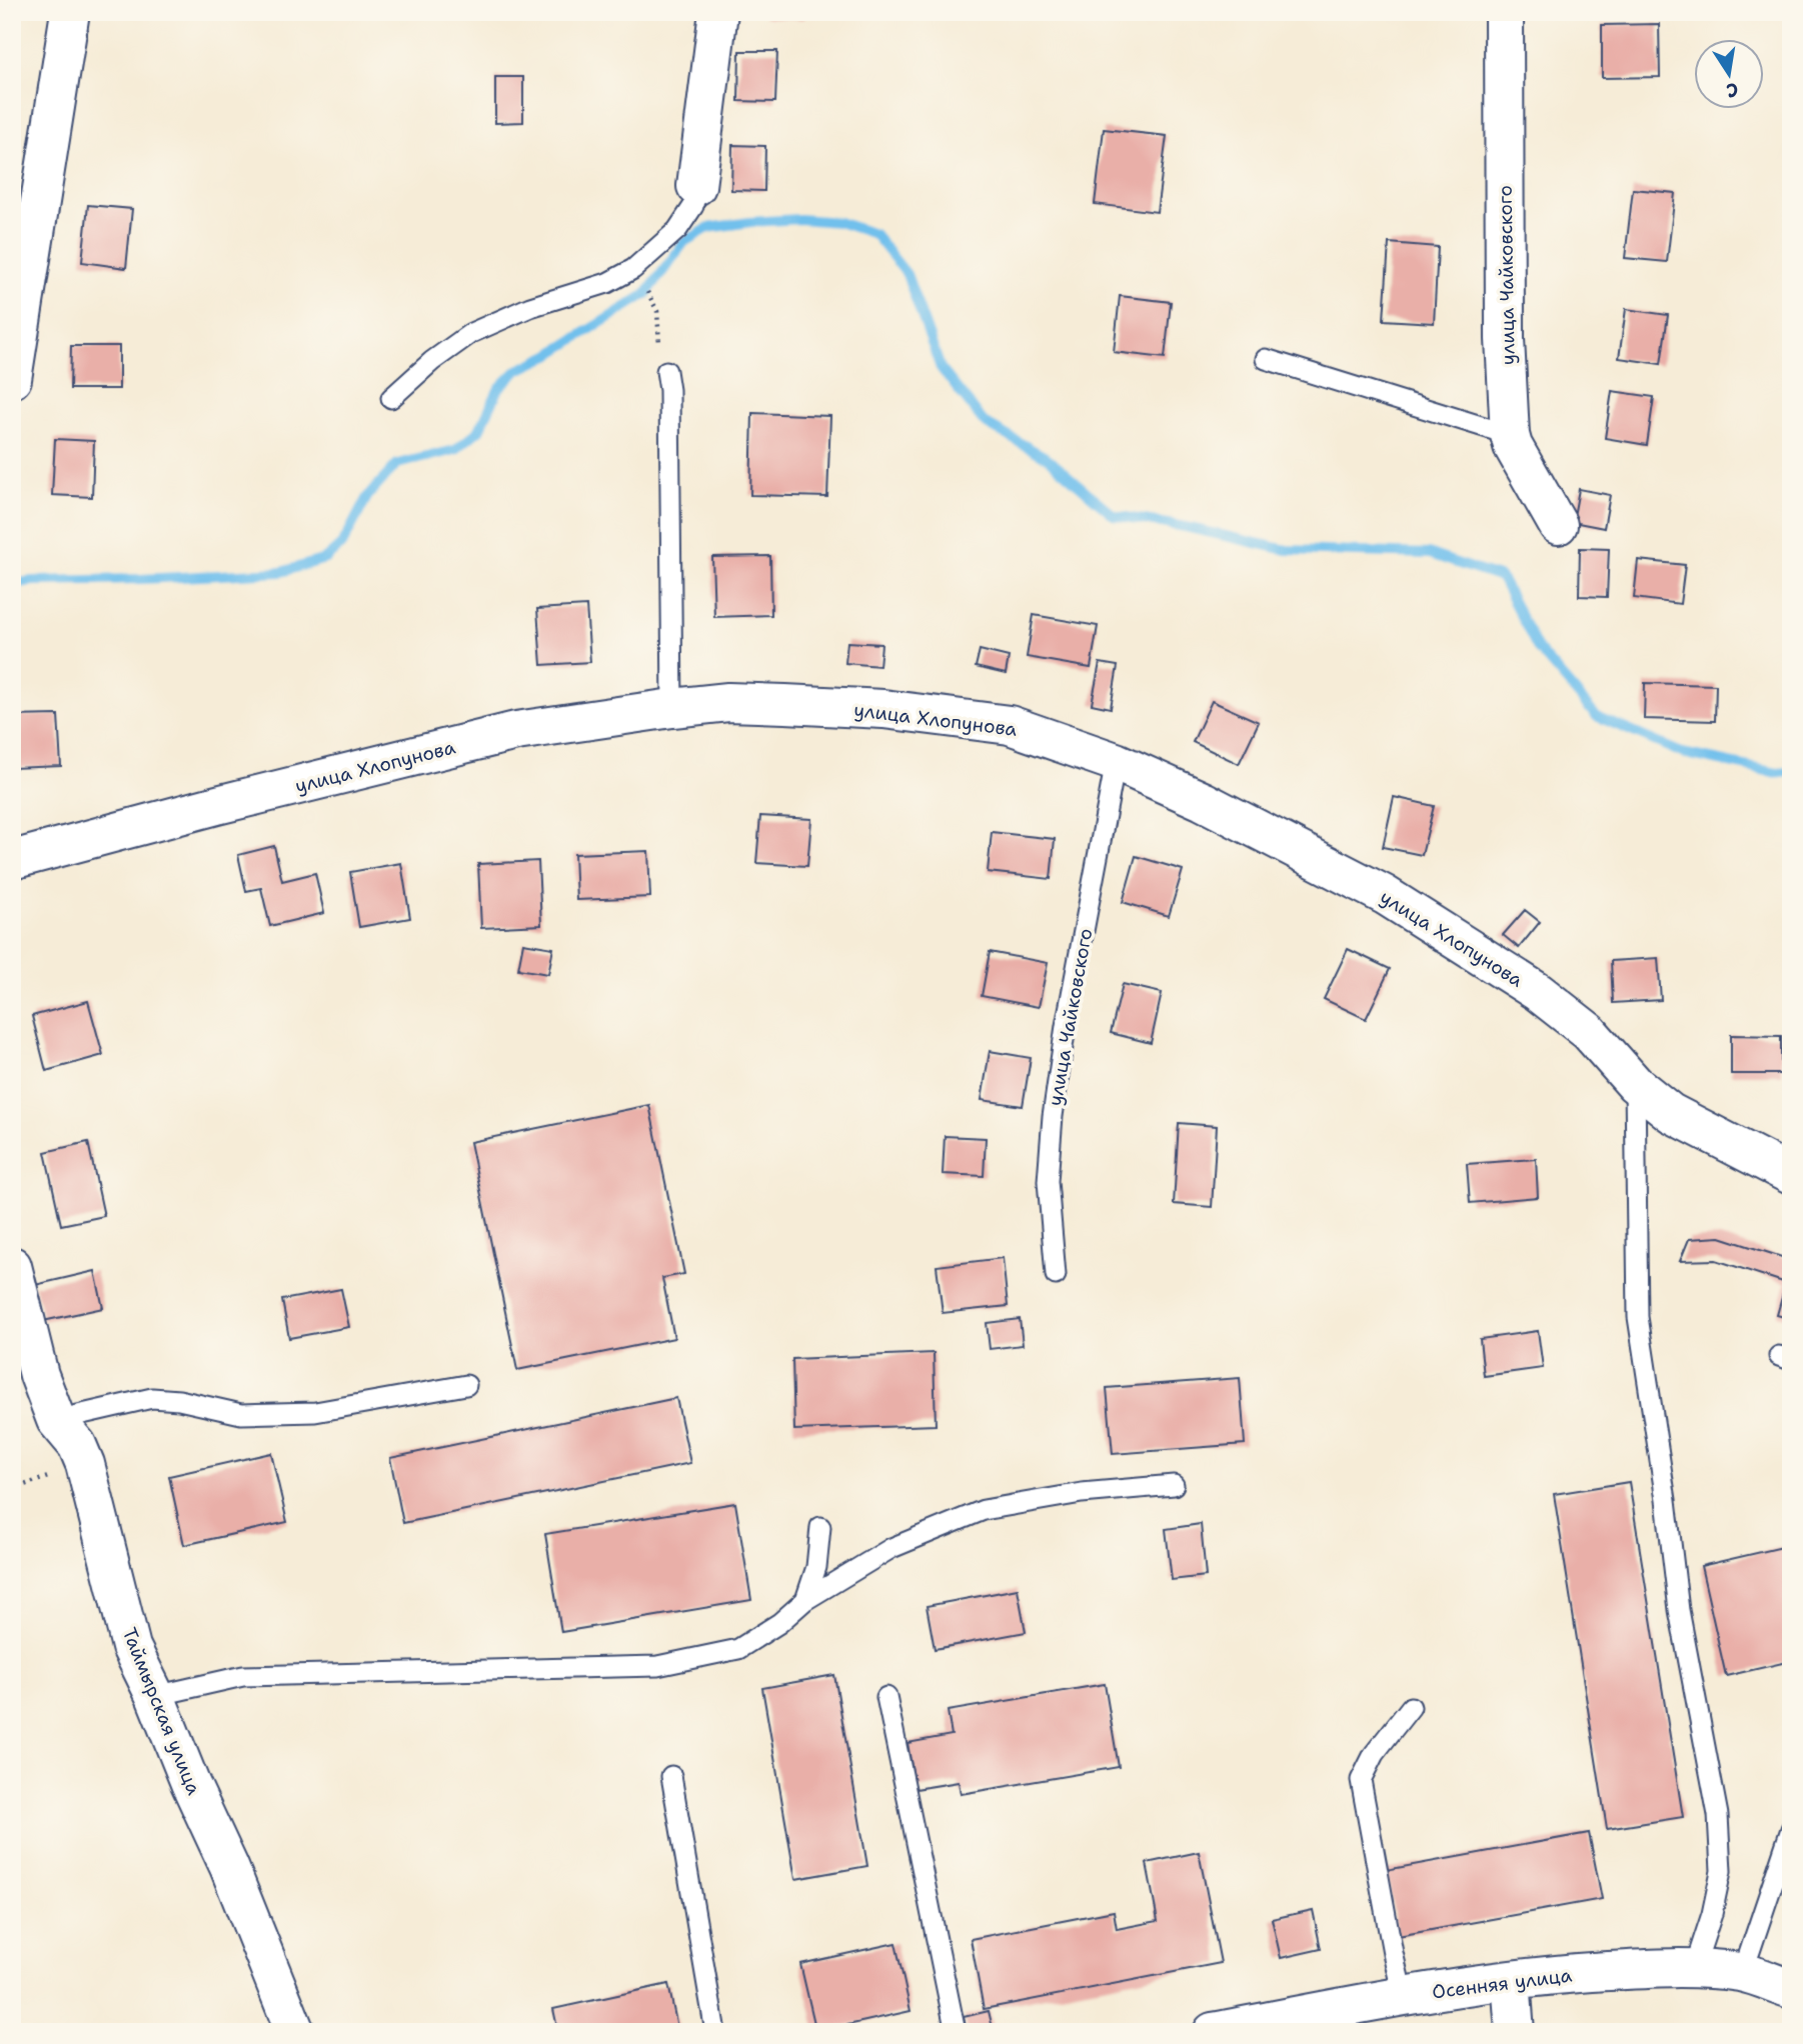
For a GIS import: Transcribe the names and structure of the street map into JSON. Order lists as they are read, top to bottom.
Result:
{
  "streets": {
    "street": [
      "улица Чайковского",
      "улица Хлопунова",
      "Таймырская улица",
      "Осенняя улица"
    ]
  },
  "crossings": [
    ["улица Чайковского", "улица Хлопунова"]
  ],
  "north": "bottom"
}
